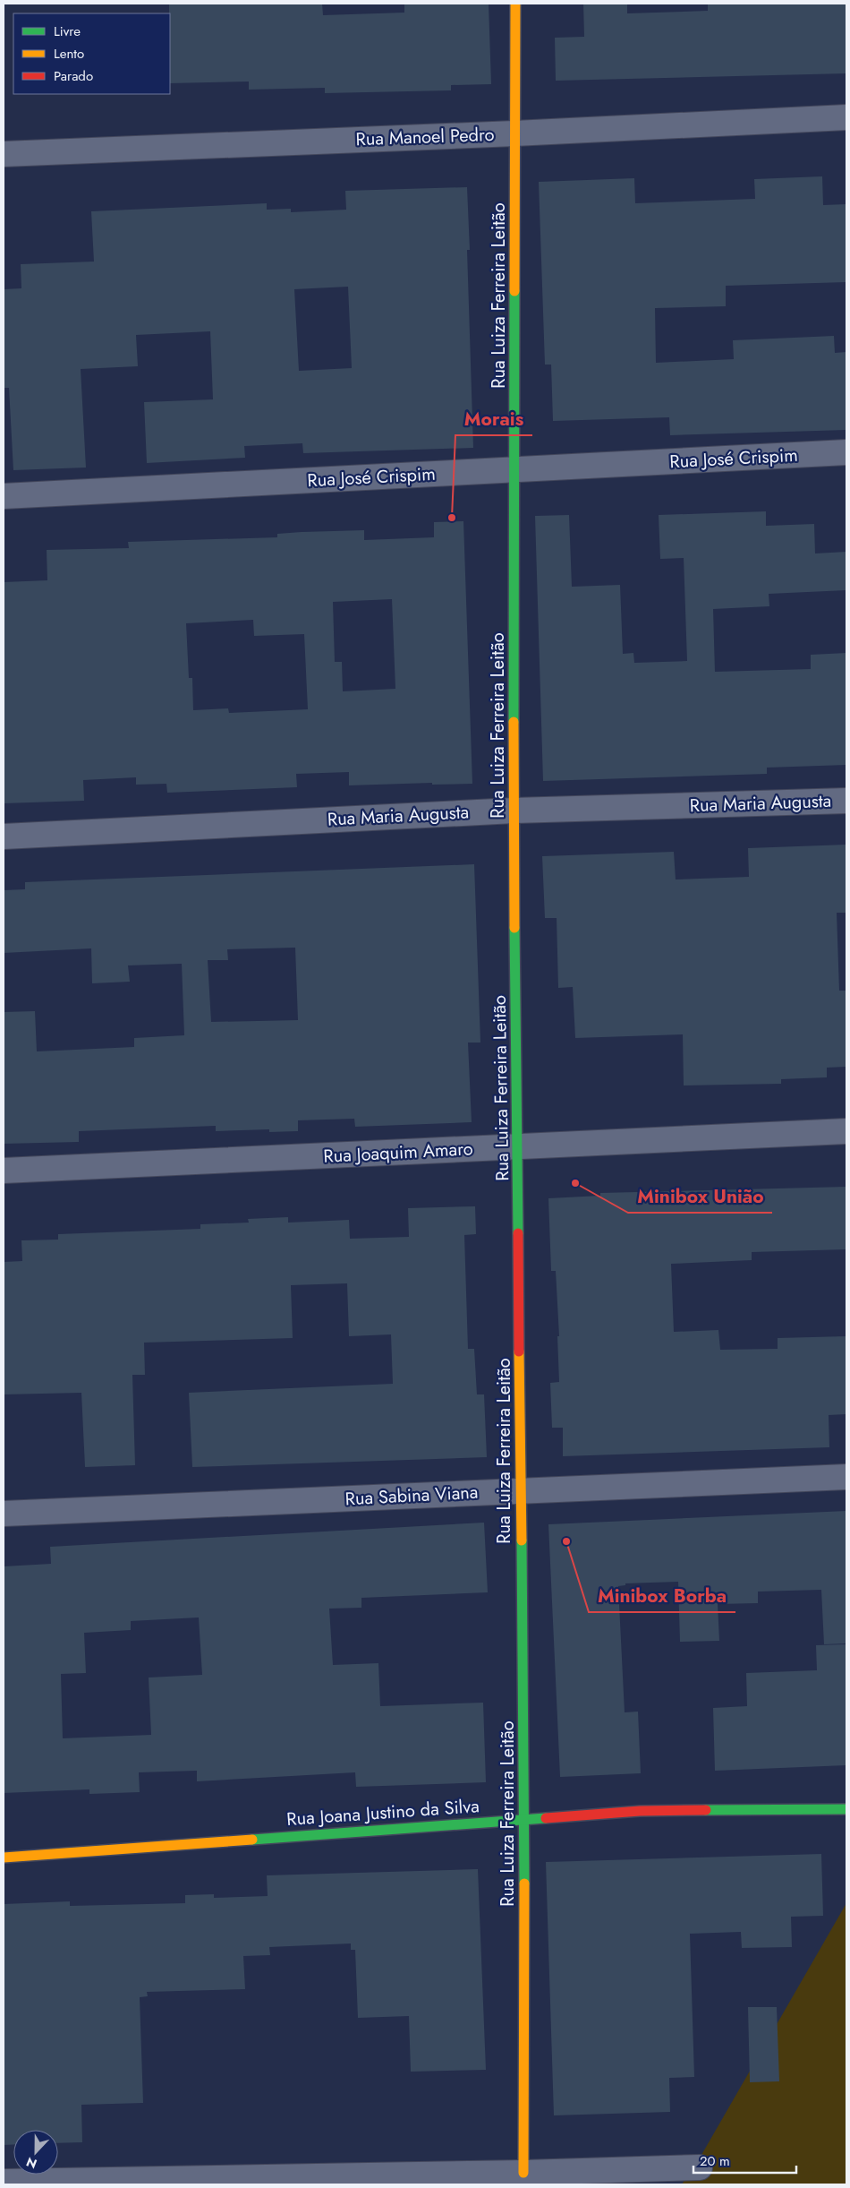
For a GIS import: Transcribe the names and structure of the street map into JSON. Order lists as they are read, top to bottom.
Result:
{
  "streets": {
    "street": [
      "Rua Manoel Pedro",
      "Rua Luiza Ferreira Leitão",
      "Rua José Crispim",
      "Rua Maria Augusta",
      "Rua Joaquim Amaro",
      "Rua Sabina Viana",
      "Rua Joana Justino da Silva"
    ]
  },
  "crossings": [
    ["Rua Manoel Pedro", "Rua Luiza Ferreira Leitão"],
    ["Rua Luiza Ferreira Leitão", "Rua José Crispim"],
    ["Rua Luiza Ferreira Leitão", "Rua Maria Augusta"],
    ["Rua Luiza Ferreira Leitão", "Rua Joaquim Amaro"],
    ["Rua Luiza Ferreira Leitão", "Rua Sabina Viana"],
    ["Rua Luiza Ferreira Leitão", "Rua Joana Justino da Silva"]
  ],
  "places": ["Morais", "Minibox União", "Minibox Borba"],
  "legend": ["Livre", "Lento", "Parado"],
  "scale_bar": "20 m",
  "north": "bottom"
}
